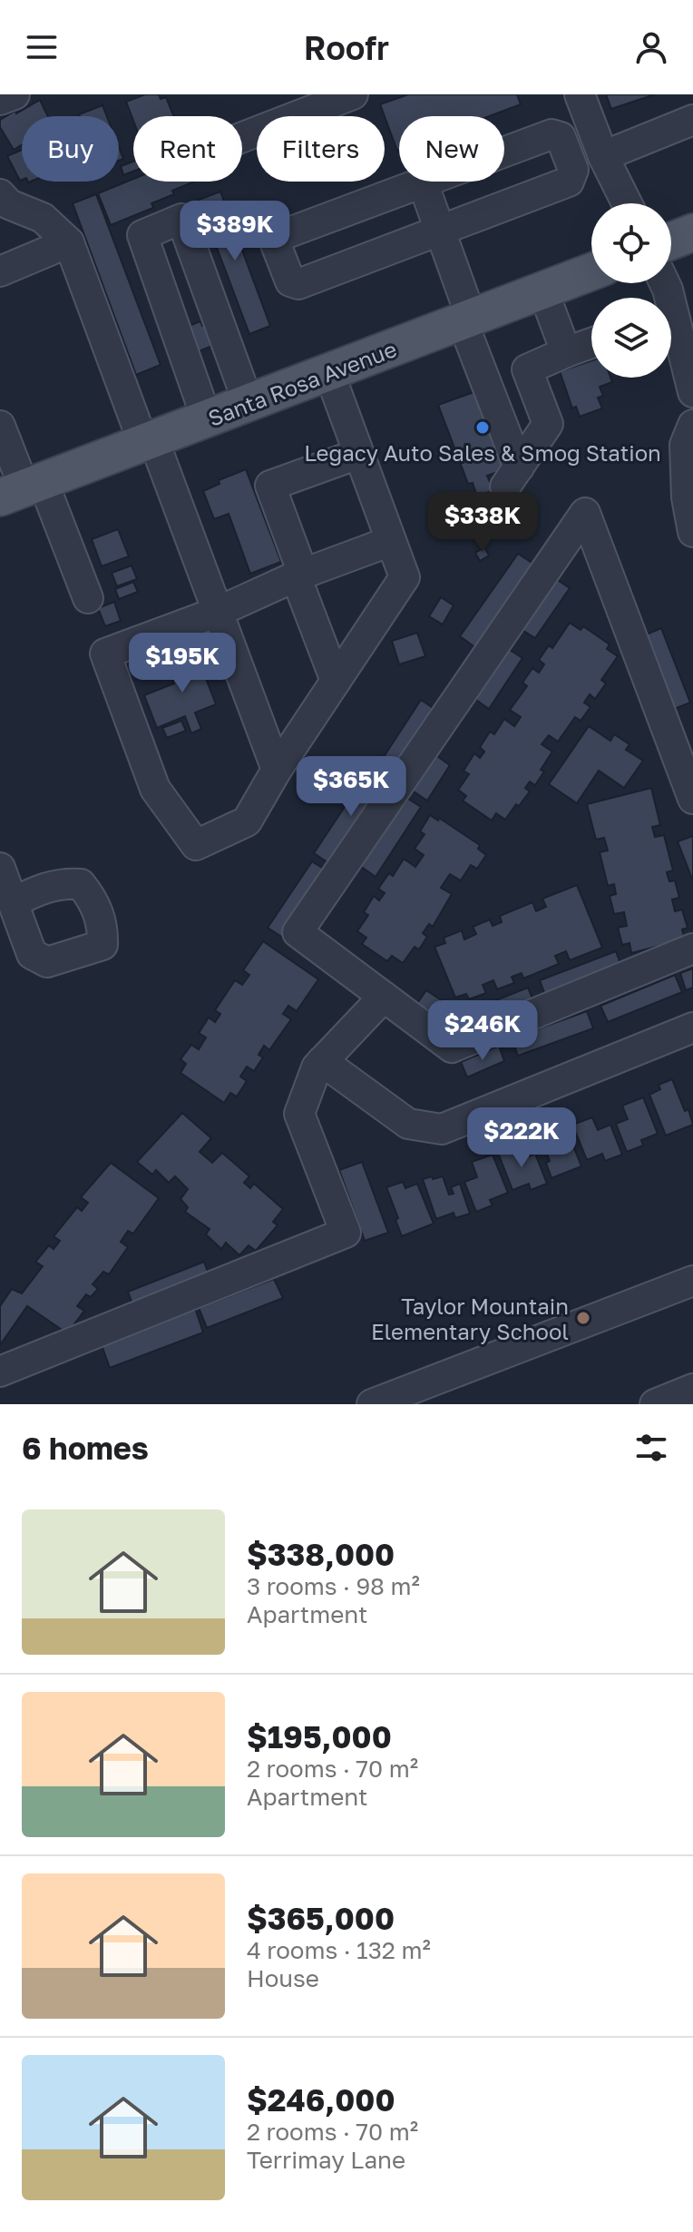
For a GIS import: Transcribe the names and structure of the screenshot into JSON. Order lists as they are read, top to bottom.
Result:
{
  "streets": {
    "main road": ["Santa Rosa Avenue"]
  },
  "places": ["Legacy Auto Sales & Smog Station", "Taylor Mountain Elementary School"],
  "page": {
    "header": "Roofr",
    "chip": [
      "Buy",
      "Rent",
      "Filters",
      "New"
    ],
    "price": [
      "$389K",
      "$338K",
      "$195K",
      "$365K",
      "$246K",
      "$222K"
    ],
    "heading": "6 homes",
    "list": [
      {
        "name": "$338,000",
        "note": "3 rooms · 98 m² · Apartment"
      },
      {
        "name": "$195,000",
        "note": "2 rooms · 70 m² · Apartment"
      },
      {
        "name": "$365,000",
        "note": "4 rooms · 132 m² · House"
      },
      {
        "name": "$246,000",
        "note": "2 rooms · 70 m² · Terrimay Lane"
      }
    ]
  }
}
